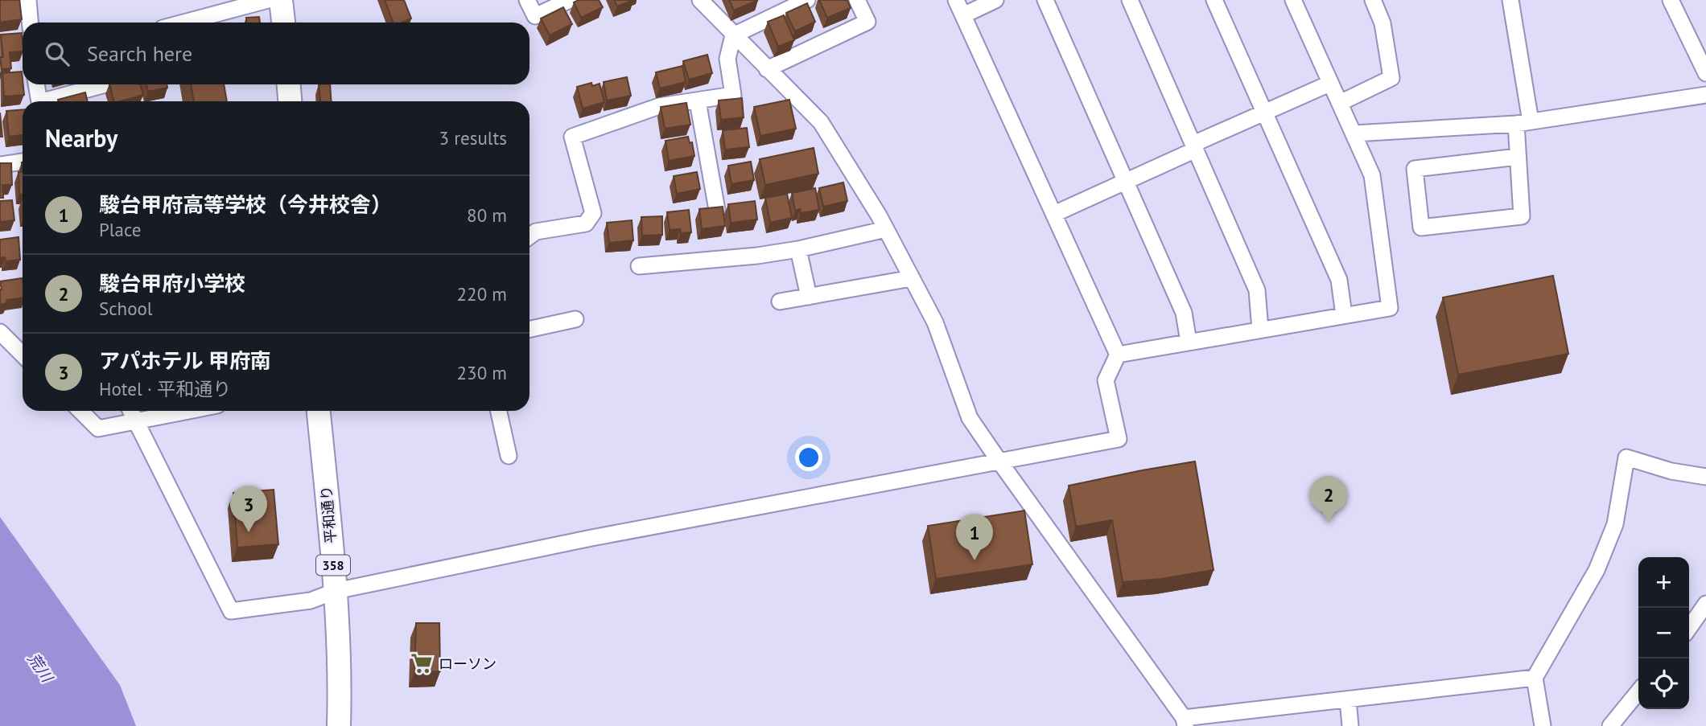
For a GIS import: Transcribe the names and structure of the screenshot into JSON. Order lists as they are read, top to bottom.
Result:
{
  "streets": {
    "highway": ["平和通り", "358"]
  },
  "water": ["荒川"],
  "places": {
    "supermarket": ["ローソン"]
  },
  "page": {
    "search": "Search here",
    "heading": ["Nearby", "3 results"],
    "list": [
      {
        "mark": "1",
        "name": "駿台甲府高等学校（今井校舎）",
        "note": "Place",
        "value": "80 m"
      },
      {
        "mark": "2",
        "name": "駿台甲府小学校",
        "note": "School",
        "value": "220 m"
      },
      {
        "mark": "3",
        "name": "アパホテル 甲府南",
        "note": "Hotel · 平和通り",
        "value": "230 m"
      }
    ],
    "pins": ["2", "3", "1"],
    "map_buttons": ["+", "−"]
  }
}
